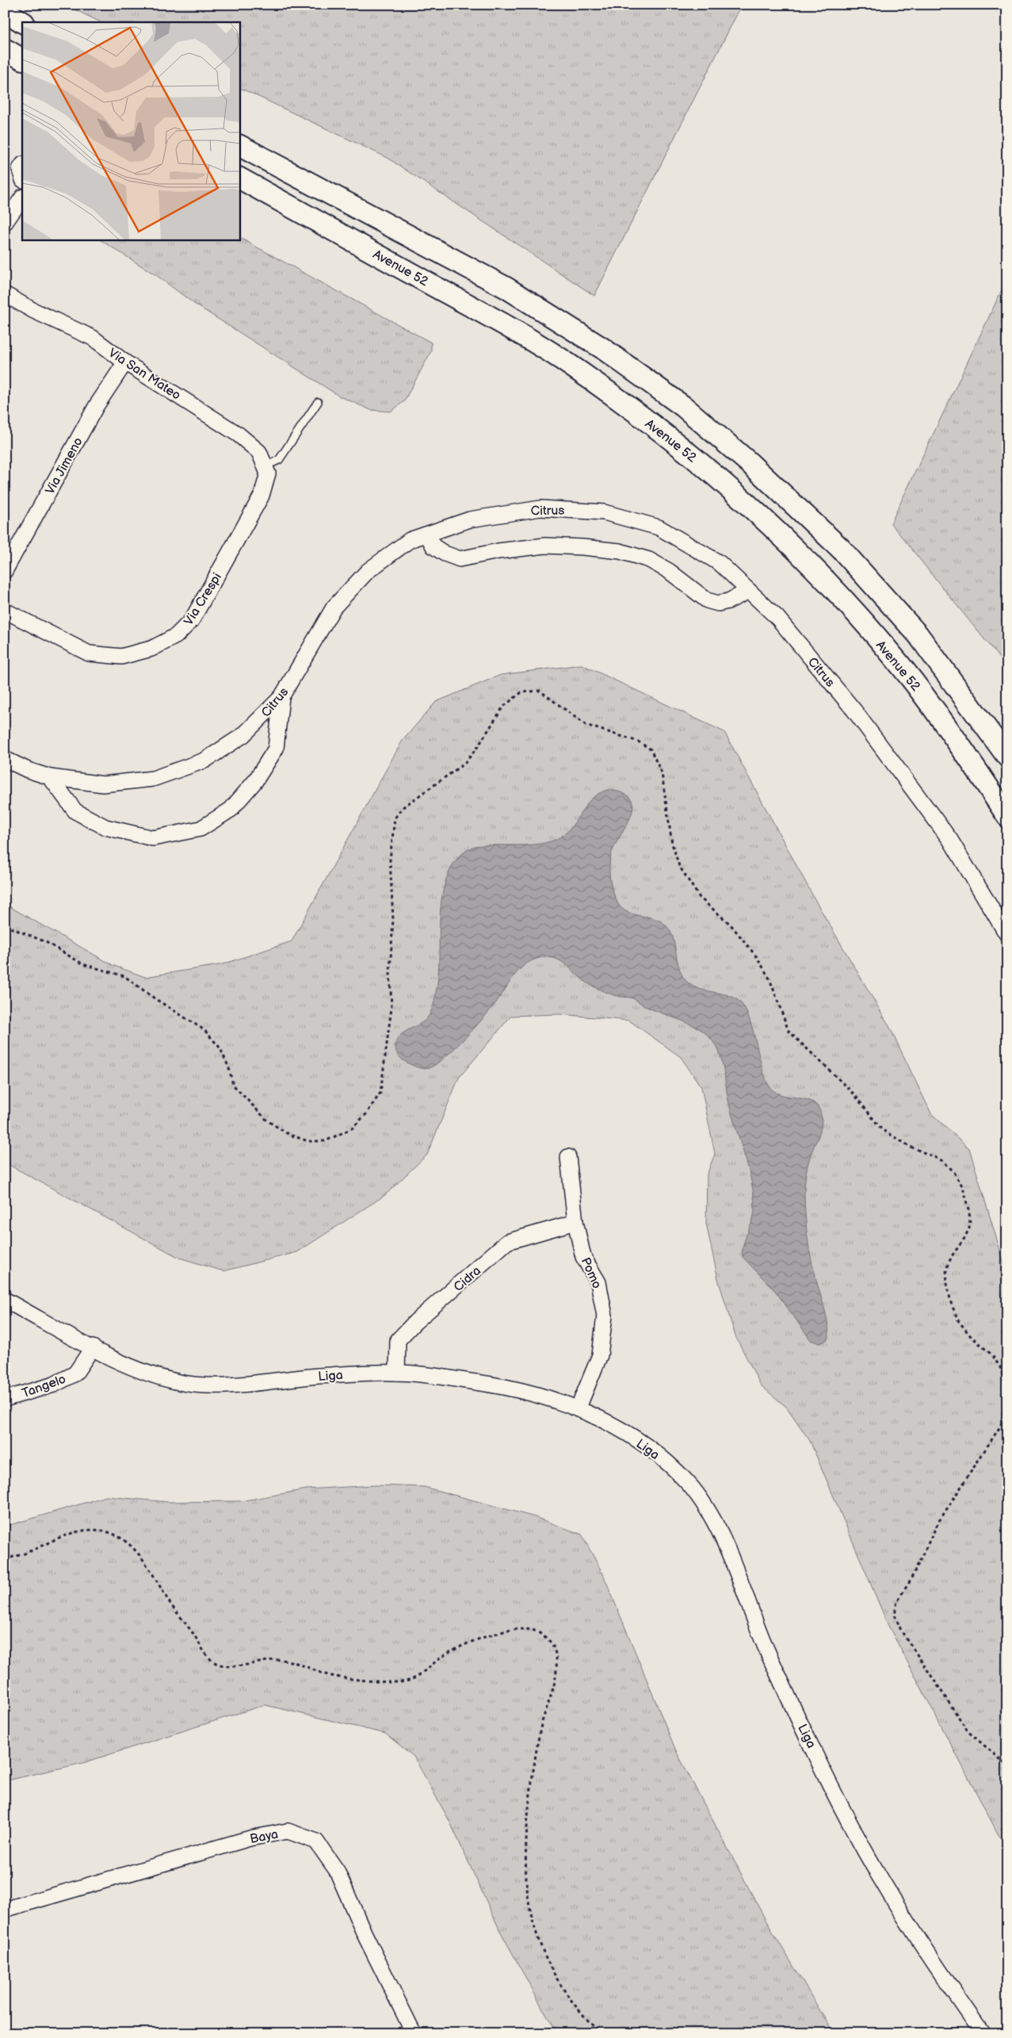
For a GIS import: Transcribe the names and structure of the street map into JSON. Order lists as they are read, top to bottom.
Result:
{
  "streets": {
    "main road": ["Avenue 52"],
    "street": [
      "Via San Mateo",
      "Via Jimeno",
      "Citrus",
      "Via Crespi",
      "Pomo",
      "Cidra",
      "Liga",
      "Tangelo",
      "Baya"
    ]
  },
  "crossings": [
    ["Via San Mateo", "Via Jimeno"],
    ["Via San Mateo", "Via Crespi"],
    ["Pomo", "Cidra"],
    ["Pomo", "Liga"],
    ["Cidra", "Liga"],
    ["Liga", "Tangelo"]
  ]
}
